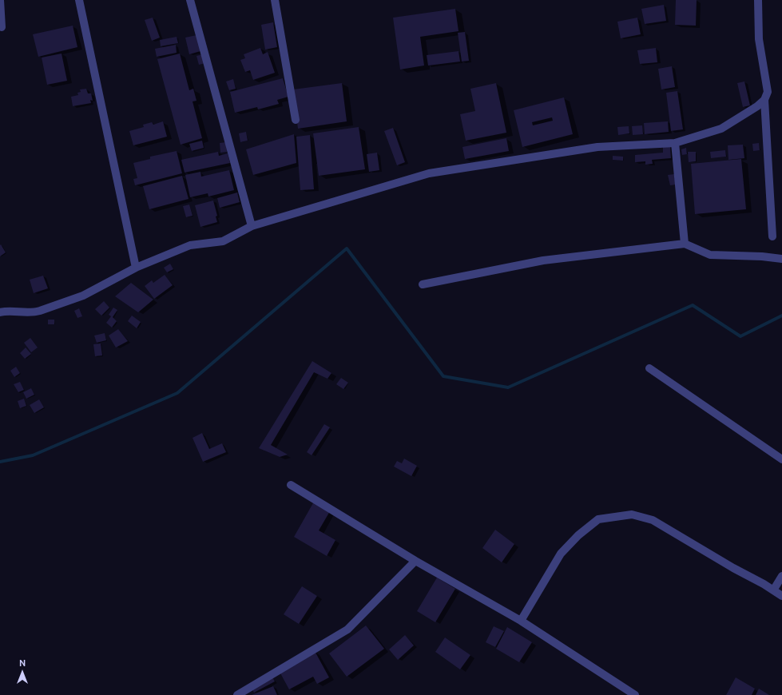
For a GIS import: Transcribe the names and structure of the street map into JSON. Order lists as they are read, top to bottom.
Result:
{
  "north": "top"
}
